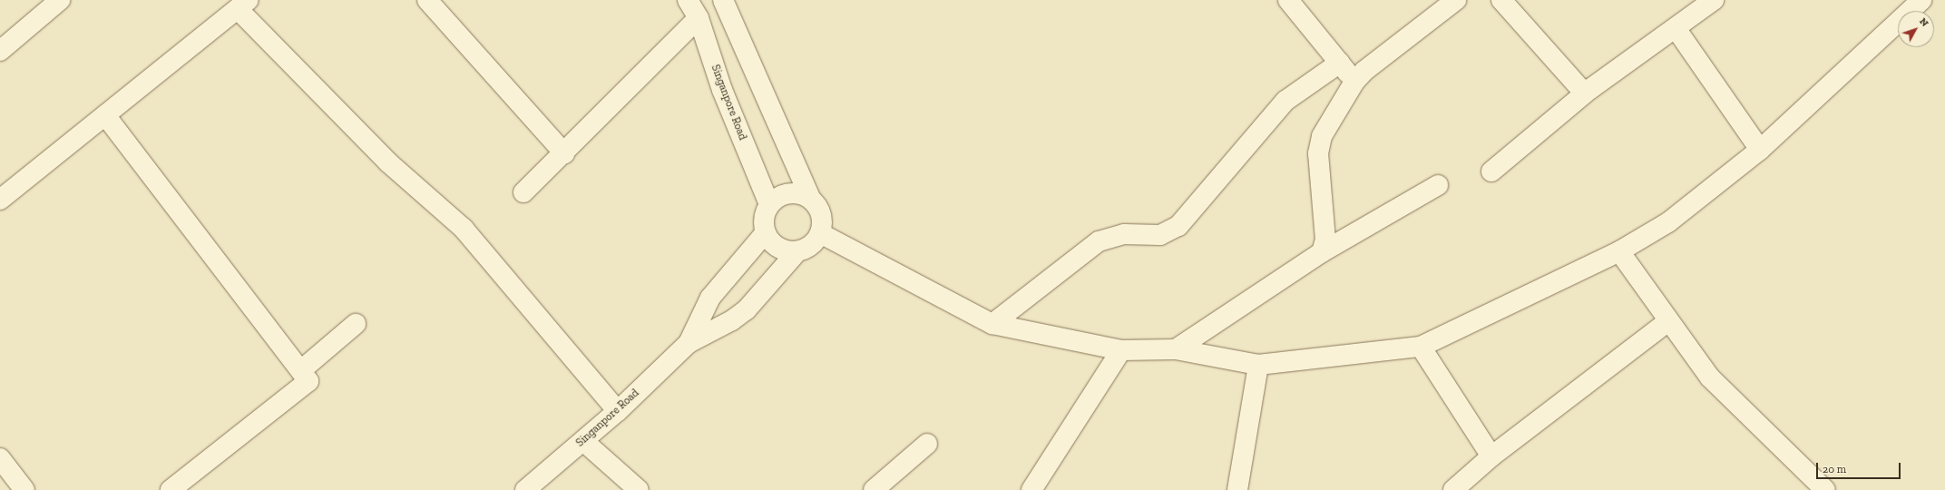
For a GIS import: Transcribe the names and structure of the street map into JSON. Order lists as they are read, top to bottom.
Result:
{
  "streets": {
    "street": ["Singanpore Road"]
  },
  "scale_bar": "20 m",
  "north": "top right"
}
